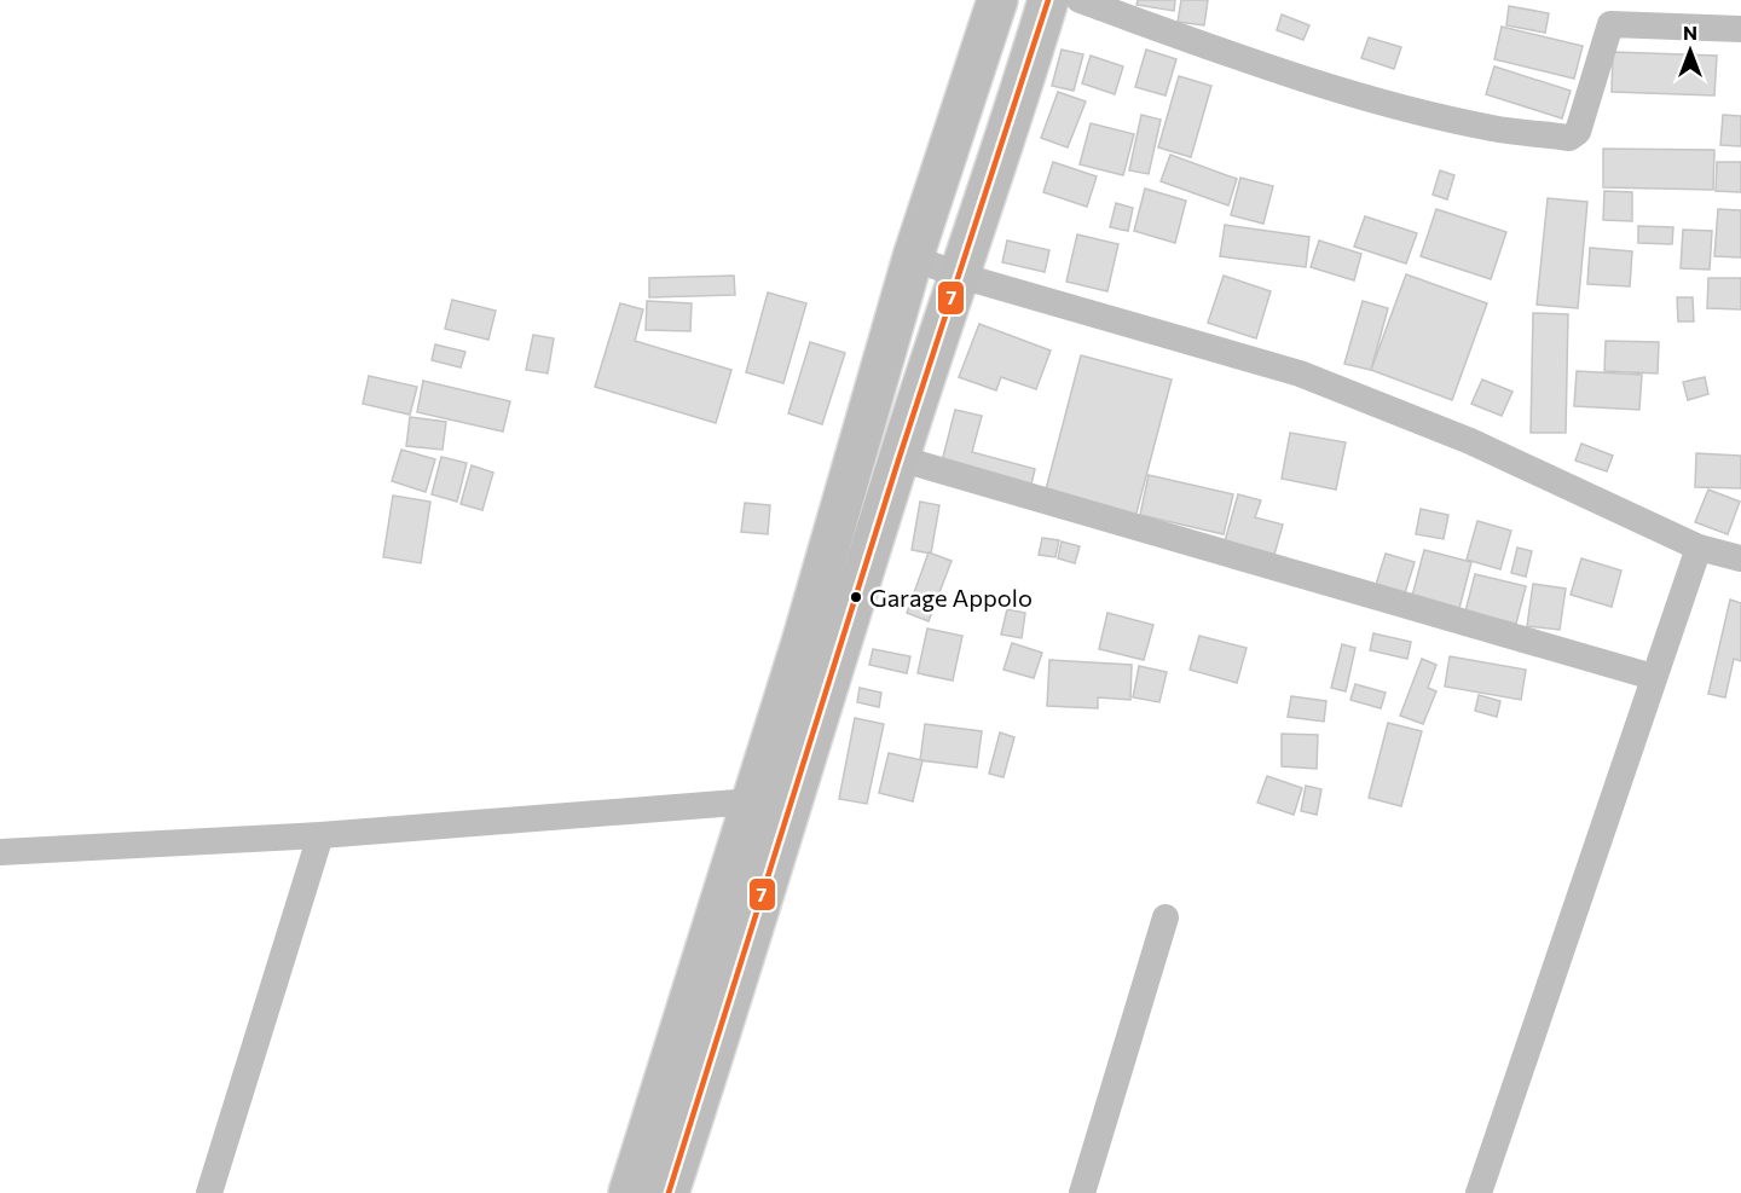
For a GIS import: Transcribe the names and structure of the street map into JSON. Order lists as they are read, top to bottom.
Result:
{
  "places": ["Garage Appolo"],
  "lines": ["transit line 7"],
  "north": "top"
}
